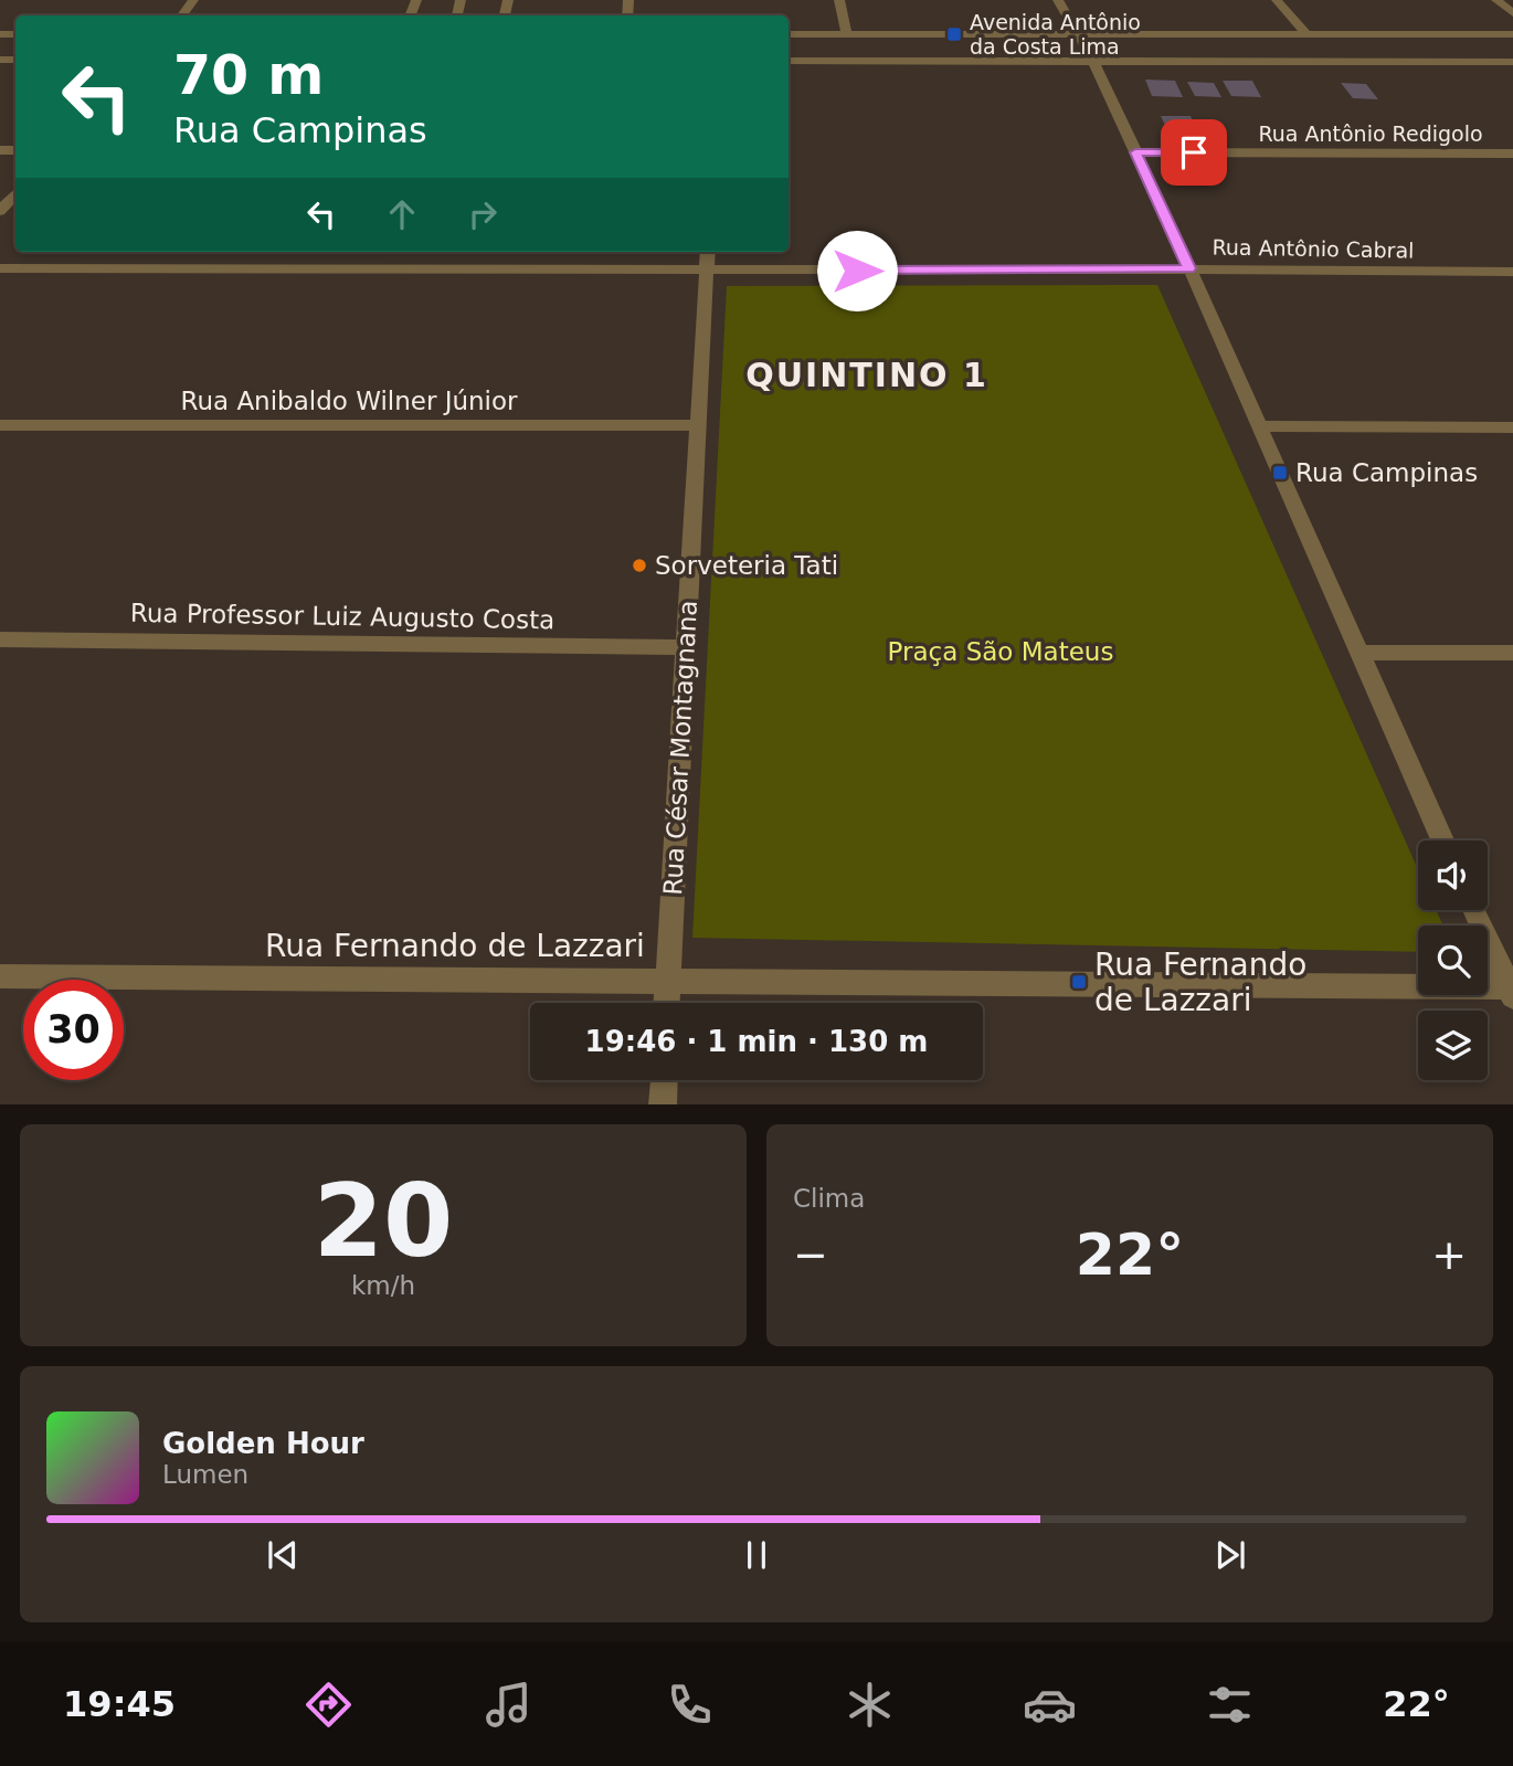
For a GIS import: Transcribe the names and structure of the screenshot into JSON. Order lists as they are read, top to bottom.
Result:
{
  "streets": {
    "street": [
      "Rua Antônio Redigolo",
      "Rua Antônio Cabral",
      "Rua Anibaldo Wilner Júnior",
      "Rua Professor Luiz Augusto Costa",
      "Rua César Montagnana",
      "Rua Fernando de Lazzari"
    ]
  },
  "crossings": [
    ["Rua Antônio Cabral", "Rua César Montagnana"],
    ["Rua Anibaldo Wilner Júnior", "Rua César Montagnana"],
    ["Rua Professor Luiz Augusto Costa", "Rua César Montagnana"],
    ["Rua César Montagnana", "Rua Fernando de Lazzari"]
  ],
  "districts": ["QUINTINO 1"],
  "parks": ["Praça São Mateus"],
  "places": {
    "transit": ["Avenida Antônio da Costa Lima", "Rua Campinas", "Rua Fernando de Lazzari"],
    "other": ["Sorveteria Tati"]
  },
  "page": {
    "turn": ["70 m", "Rua Campinas"],
    "limit": "30",
    "trip": "19:46 · 1 min · 130 m",
    "tile": [
      ["20", "km/h"],
      "Clima"
    ],
    "heat": ["−", "22°", "+"],
    "song": ["Golden Hour", "Lumen"],
    "tabs": ["19:45", "22°"]
  }
}
